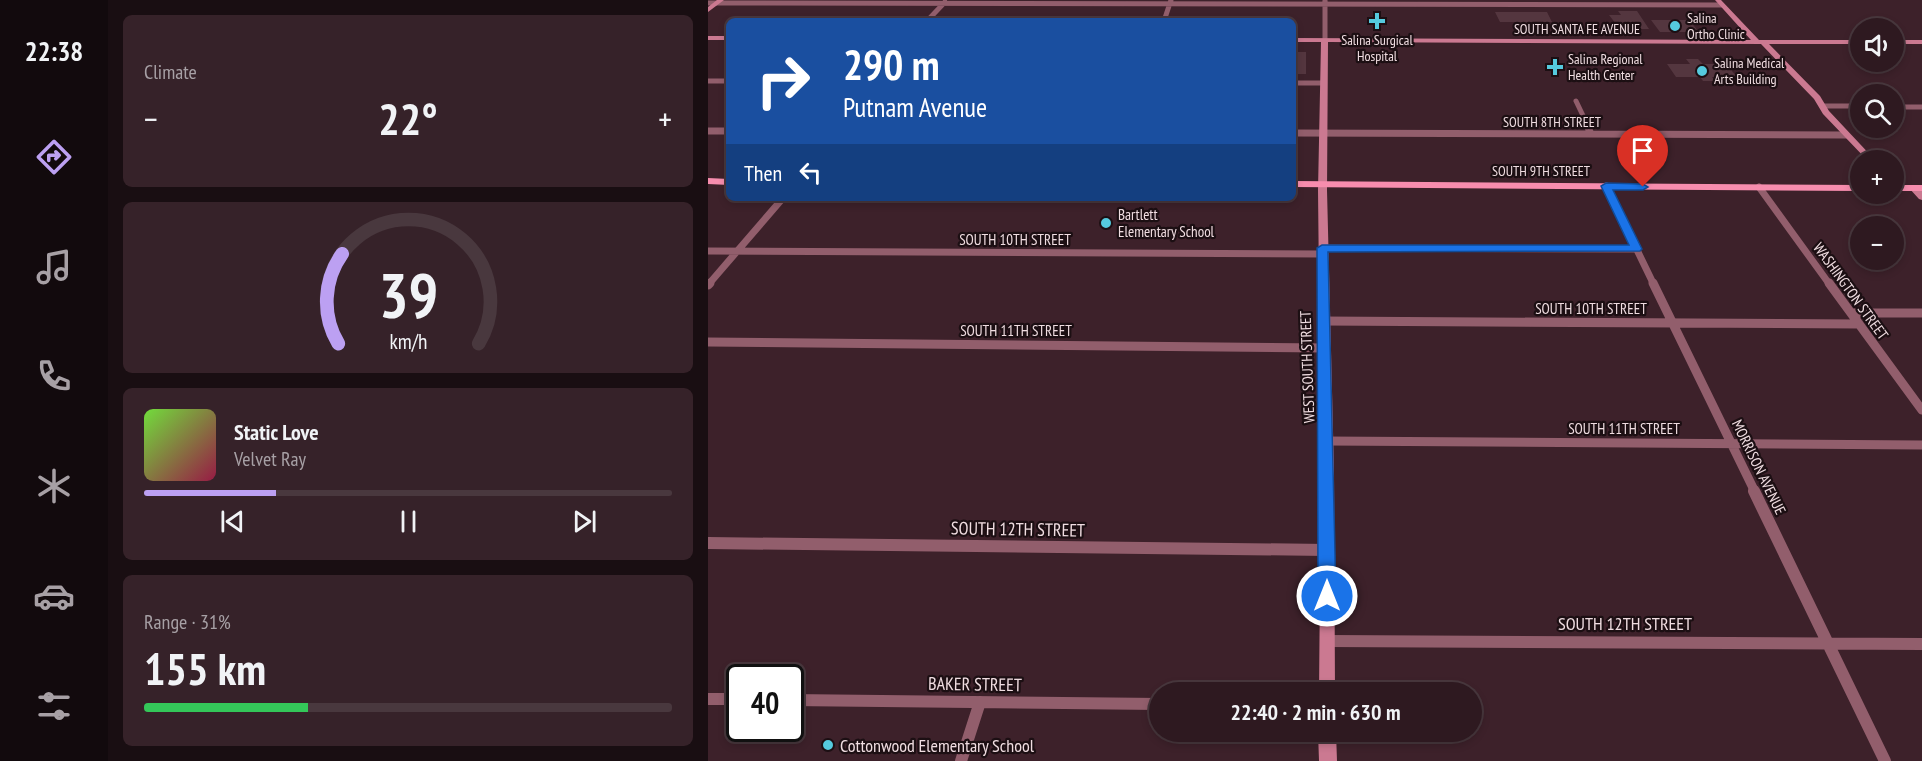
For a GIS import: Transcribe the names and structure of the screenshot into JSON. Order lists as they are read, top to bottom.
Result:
{
  "streets": {
    "main road": ["SOUTH 9TH STREET"],
    "street": [
      "SOUTH SANTA FE AVENUE",
      "SOUTH 8TH STREET",
      "SOUTH 10TH STREET",
      "WASHINGTON STREET",
      "SOUTH 11TH STREET",
      "WEST SOUTH STREET",
      "MORRISON AVENUE",
      "SOUTH 12TH STREET",
      "BAKER STREET"
    ]
  },
  "crossings": [
    ["SOUTH SANTA FE AVENUE", "WEST SOUTH STREET"],
    ["SOUTH 8TH STREET", "WEST SOUTH STREET"],
    ["SOUTH 9TH STREET", "WASHINGTON STREET"],
    ["SOUTH 9TH STREET", "WEST SOUTH STREET"],
    ["SOUTH 9TH STREET", "MORRISON AVENUE"],
    ["SOUTH 10TH STREET", "WASHINGTON STREET"],
    ["SOUTH 10TH STREET", "WEST SOUTH STREET"],
    ["SOUTH 10TH STREET", "MORRISON AVENUE"],
    ["SOUTH 11TH STREET", "WEST SOUTH STREET"],
    ["SOUTH 11TH STREET", "MORRISON AVENUE"],
    ["WEST SOUTH STREET", "SOUTH 12TH STREET"],
    ["MORRISON AVENUE", "SOUTH 12TH STREET"]
  ],
  "places": {
    "health": ["Salina Surgical Hospital", "Salina Regional Health Center"],
    "other": [
      "Salina Ortho Clinic",
      "Salina Medical Arts Building",
      "Bartlett Elementary School",
      "Cottonwood Elementary School"
    ]
  },
  "page": {
    "tabs": "22:38",
    "tile": [
      "Climate",
      ["Range · 31%", "155 km"]
    ],
    "map_buttons": ["+", "−"],
    "turn": ["290 m", "Putnam Avenue"],
    "heat": ["−", "22°", "+"],
    "then": "Then",
    "song": ["Static Love", "Velvet Ray"],
    "limit": "40",
    "trip": "22:40 · 2 min · 630 m",
    "gauge": ["39", "km/h"]
  }
}
